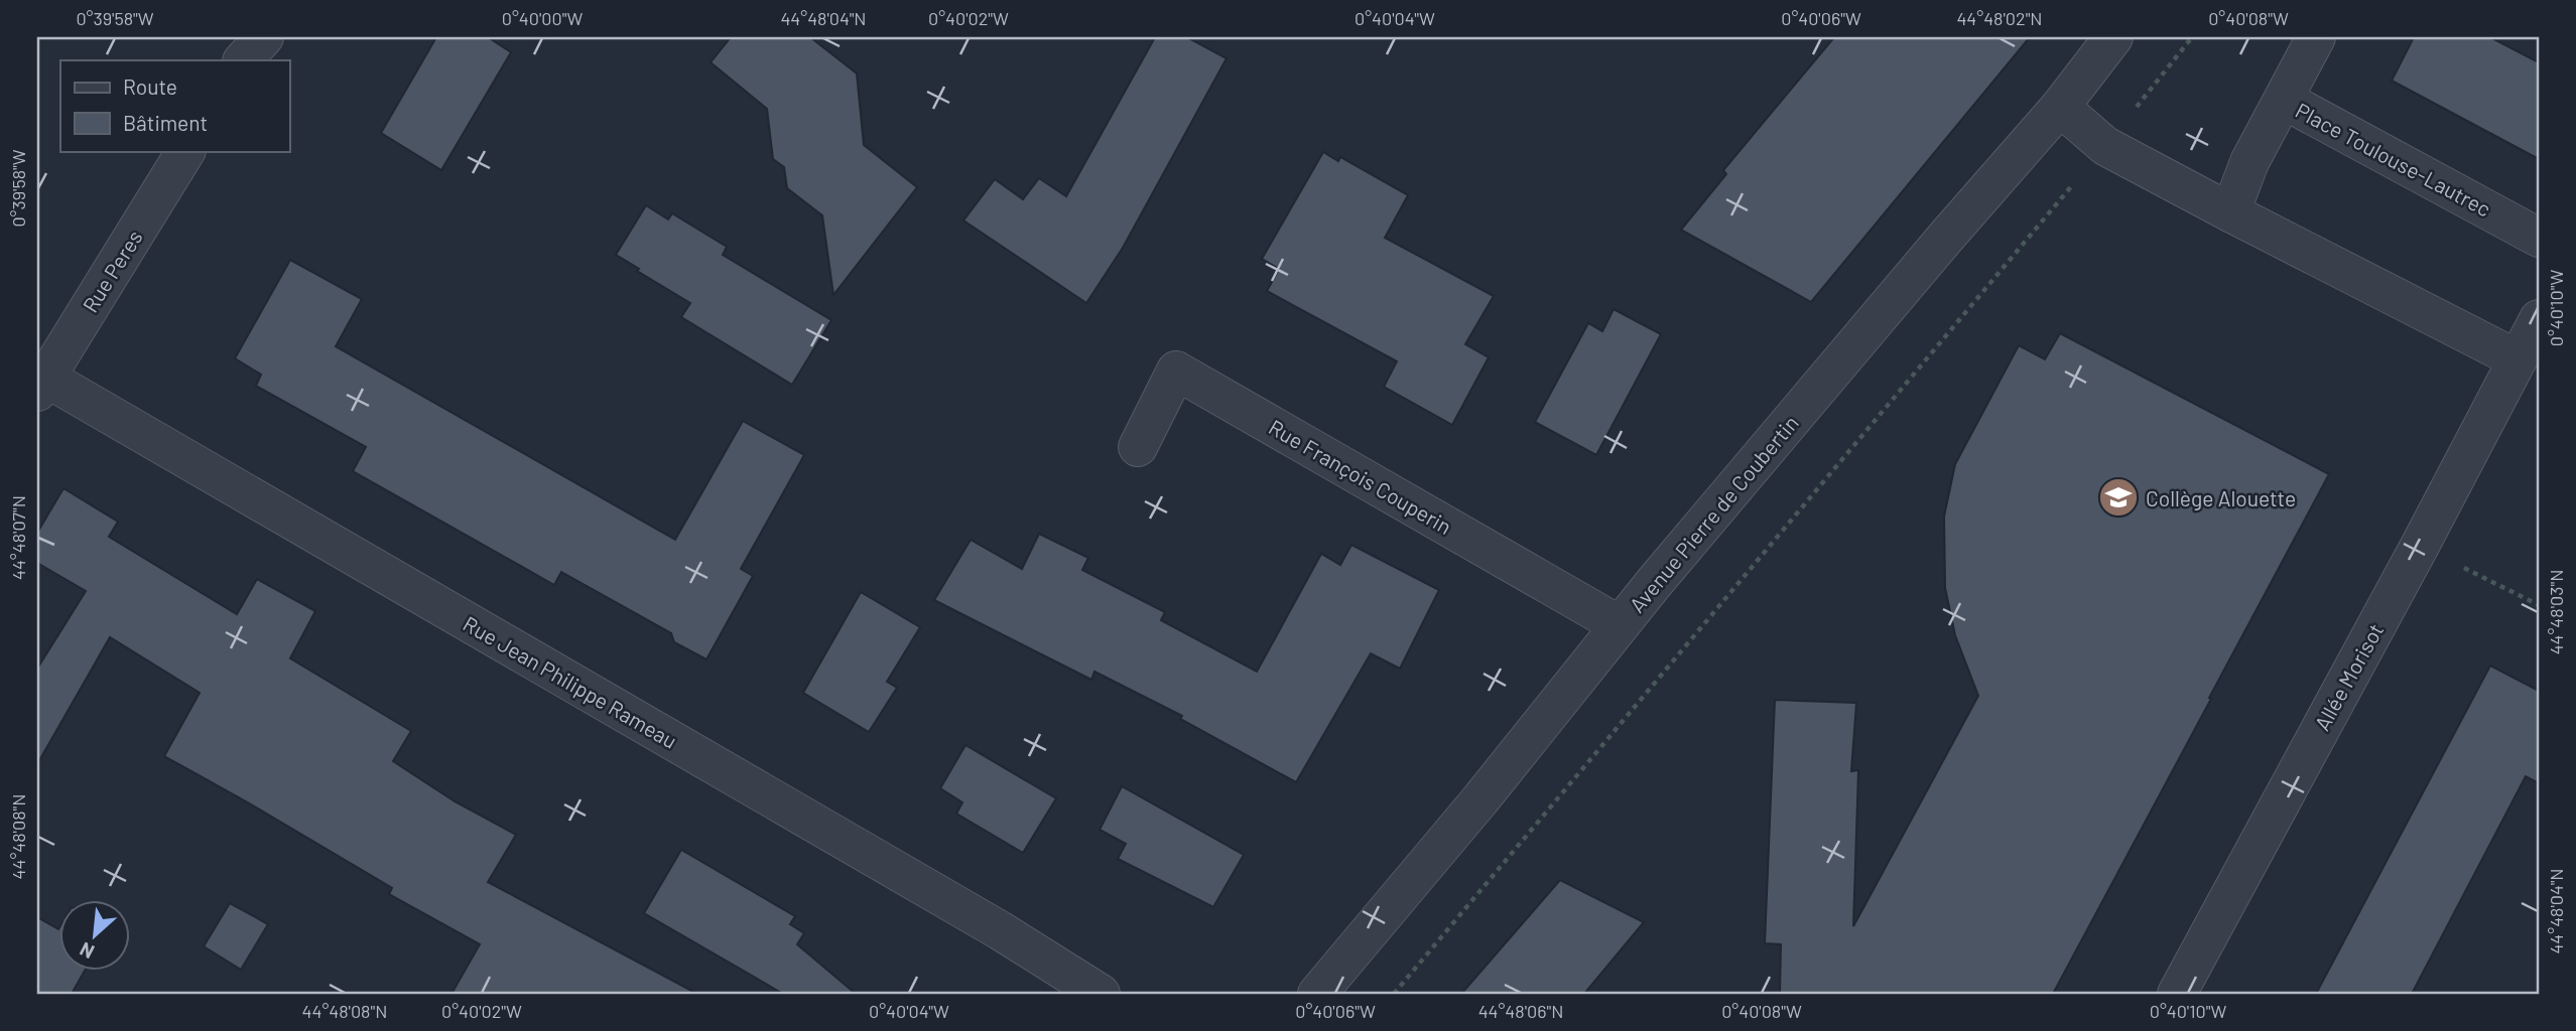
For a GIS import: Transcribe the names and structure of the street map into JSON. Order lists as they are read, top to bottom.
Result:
{
  "streets": {
    "street": [
      "Place Toulouse-Lautrec",
      "Rue Peres",
      "Rue François Couperin",
      "Avenue Pierre de Coubertin",
      "Allée Morisot",
      "Rue Jean Philippe Rameau"
    ]
  },
  "crossings": [
    ["Rue Peres", "Rue Jean Philippe Rameau"],
    ["Rue François Couperin", "Avenue Pierre de Coubertin"]
  ],
  "places": {
    "school or university": ["Collège Alouette"]
  },
  "legend": ["Route", "Bâtiment"],
  "north": "bottom left",
  "coordinates": [
    "0°39'58\"W",
    "0°40'00\"W",
    "44°48'04\"N",
    "0°40'02\"W",
    "0°40'04\"W",
    "0°40'06\"W",
    "44°48'02\"N",
    "0°40'08\"W",
    "0°40'10\"W",
    "44°48'07\"N",
    "44°48'03\"N",
    "44°48'08\"N",
    "44°48'06\"N"
  ]
}
